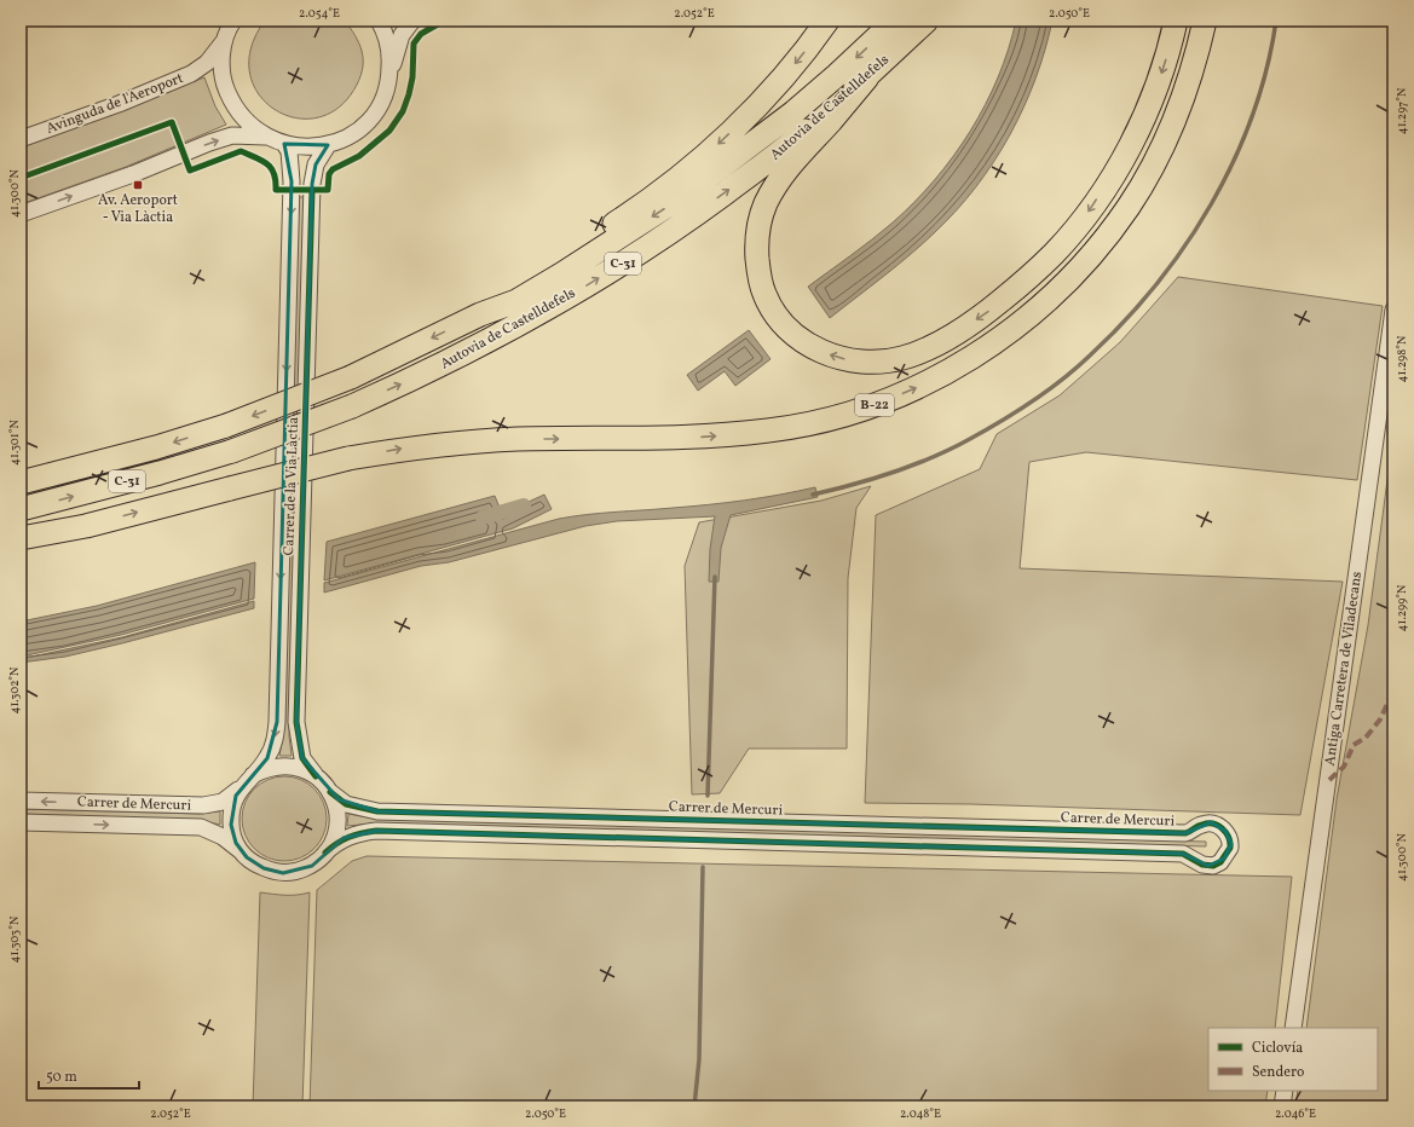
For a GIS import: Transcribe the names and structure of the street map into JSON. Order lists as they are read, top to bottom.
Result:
{
  "streets": {
    "highway": ["Autovia de Castelldefels", "C-31", "B-22"],
    "street": [
      "Avinguda de l'Aeroport",
      "Carrer de la Via Làctia",
      "Antiga Carretera de Viladecans",
      "Carrer de Mercuri"
    ]
  },
  "crossings": [
    ["Carrer de la Via Làctia", "Carrer de Mercuri"]
  ],
  "places": {
    "transit": ["Av. Aeroport - Via Làctia"]
  },
  "legend": ["Ciclovía", "Sendero"],
  "scale_bar": "50 m",
  "coordinates": [
    "2.054°E",
    "2.052°E",
    "2.050°E",
    "41.297°N",
    "41.300°N",
    "41.298°N",
    "41.301°N",
    "41.299°N",
    "41.302°N",
    "41.303°N",
    "2.048°E",
    "2.046°E"
  ]
}
